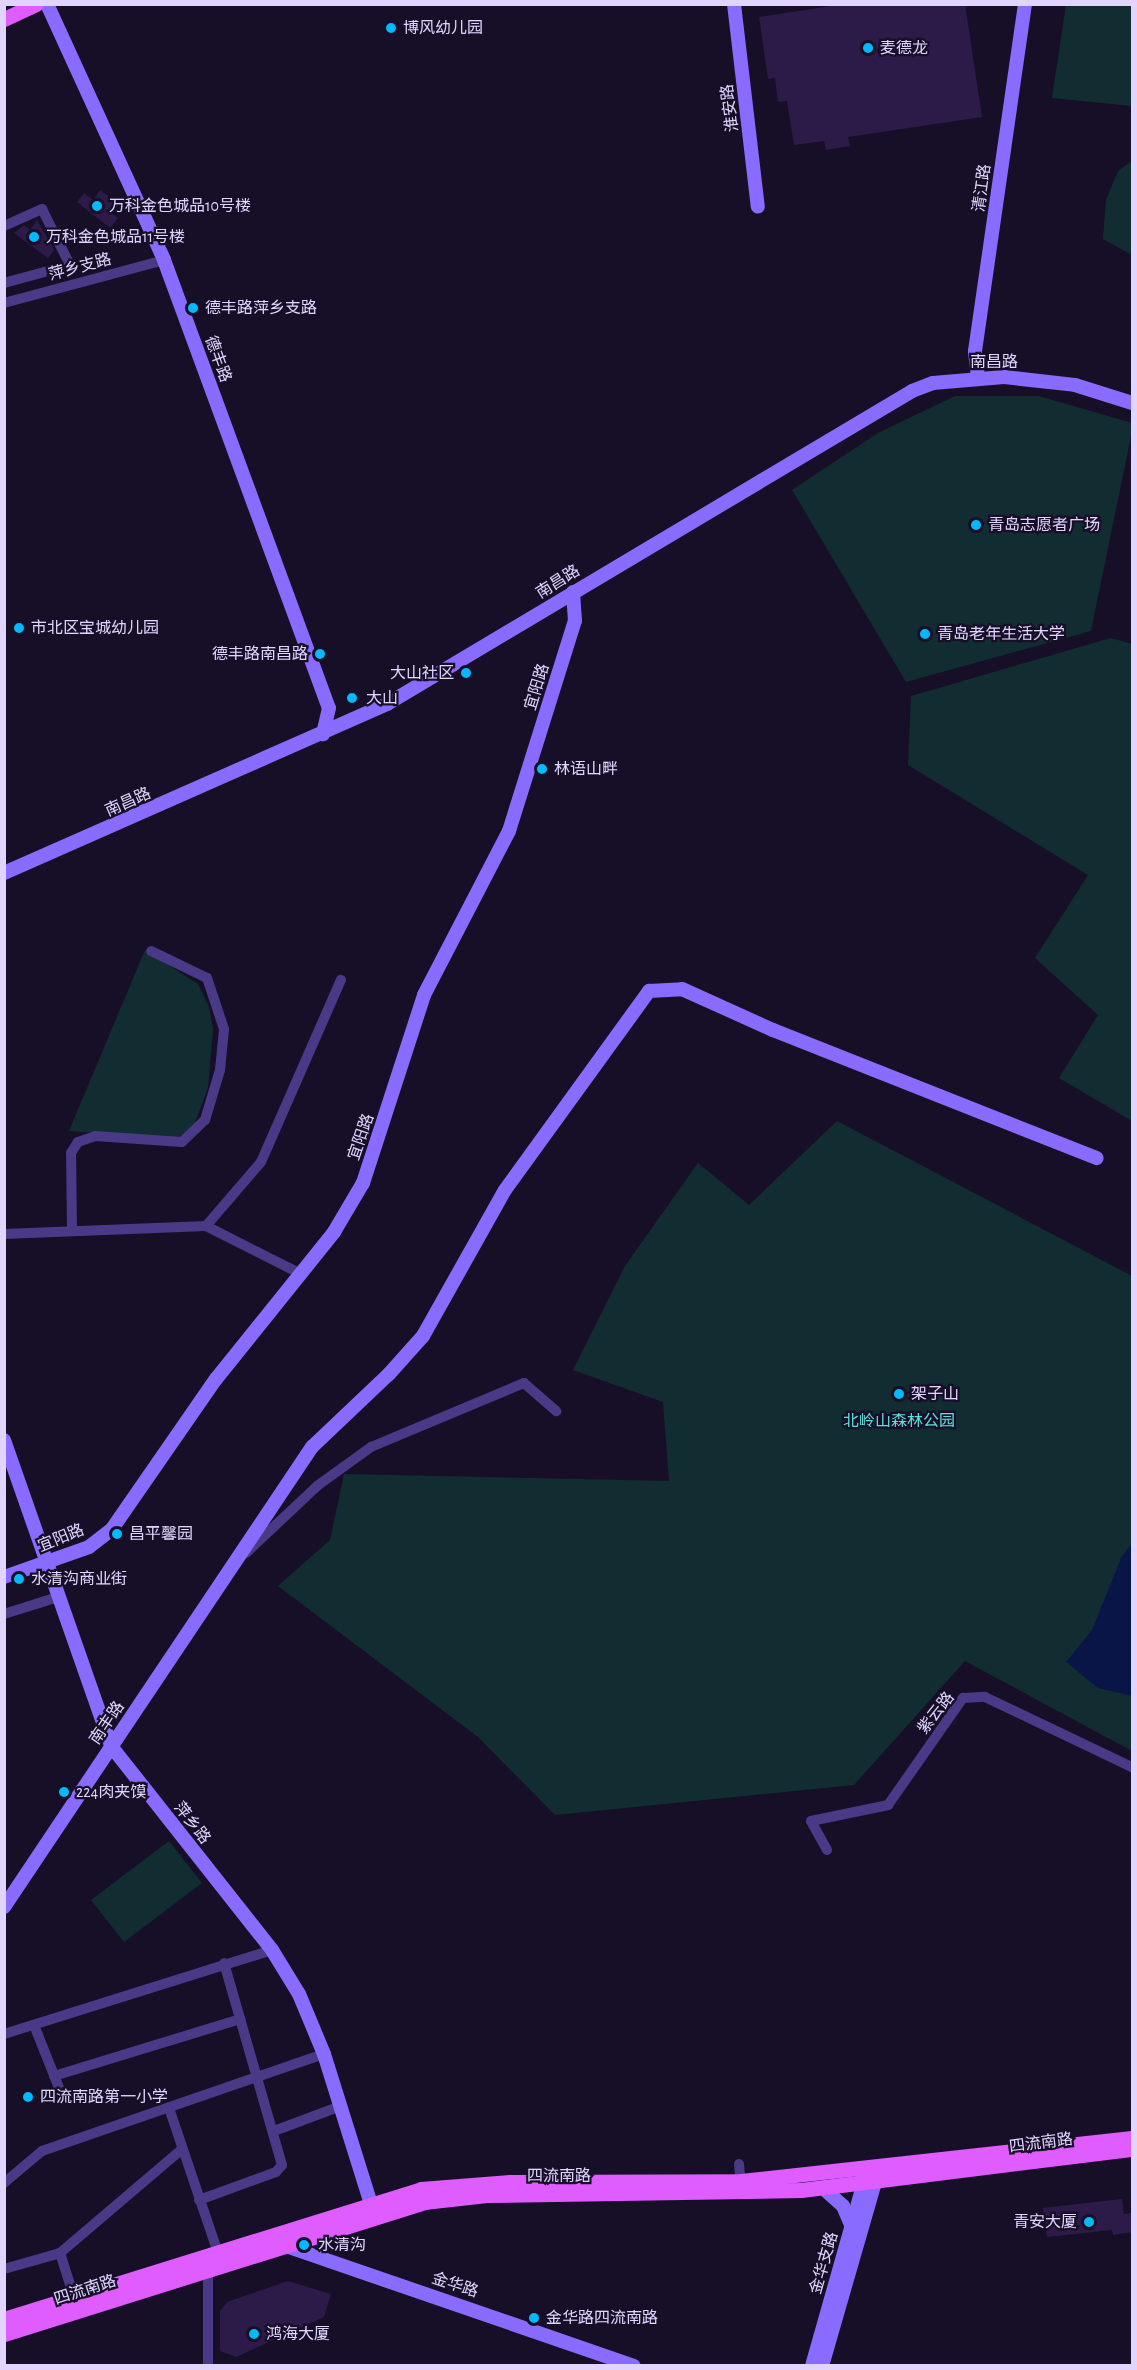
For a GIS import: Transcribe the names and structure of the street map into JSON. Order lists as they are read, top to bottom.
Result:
{
  "streets": {
    "main road": ["四流南路"],
    "street": [
      "淮安路",
      "清江路",
      "萍乡支路",
      "德丰路",
      "南昌路",
      "宜阳路",
      "紫云路",
      "南丰路",
      "萍乡路",
      "金华支路",
      "金华路"
    ]
  },
  "crossings": [
    ["清江路", "南昌路"],
    ["萍乡支路", "德丰路"],
    ["德丰路", "南昌路"],
    ["南昌路", "宜阳路"],
    ["宜阳路", "萍乡路"],
    ["南丰路", "萍乡路"],
    ["萍乡路", "四流南路"],
    ["四流南路", "金华支路"],
    ["四流南路", "金华路"]
  ],
  "parks": ["北岭山森林公园"],
  "places": [
    "博风幼儿园",
    "麦德龙",
    "万科金色城品10号楼",
    "万科金色城品11号楼",
    "德丰路萍乡支路",
    "青岛志愿者广场",
    "市北区宝城幼儿园",
    "青岛老年生活大学",
    "德丰路南昌路",
    "大山社区",
    "大山",
    "林语山畔",
    "架子山",
    "昌平馨园",
    "水清沟商业街",
    "224肉夹馍",
    "四流南路第一小学",
    "青安大厦",
    "水清沟",
    "金华路四流南路",
    "鸿海大厦"
  ]
}
